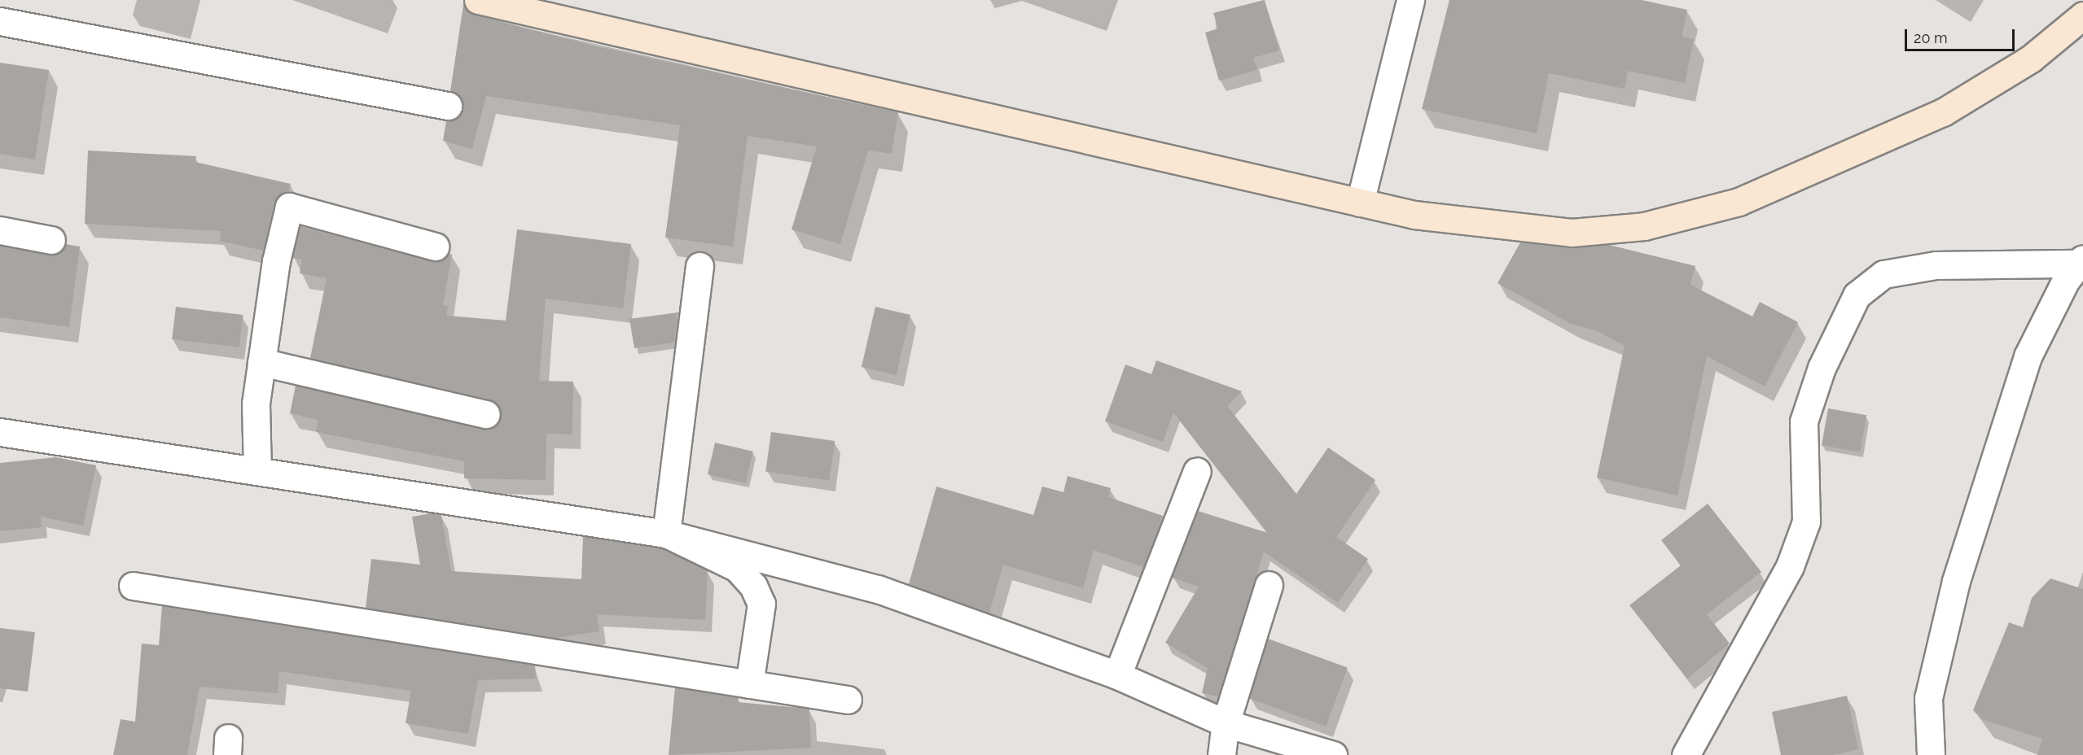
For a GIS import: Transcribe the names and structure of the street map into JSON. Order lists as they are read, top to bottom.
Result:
{
  "scale_bar": "20 m"
}
